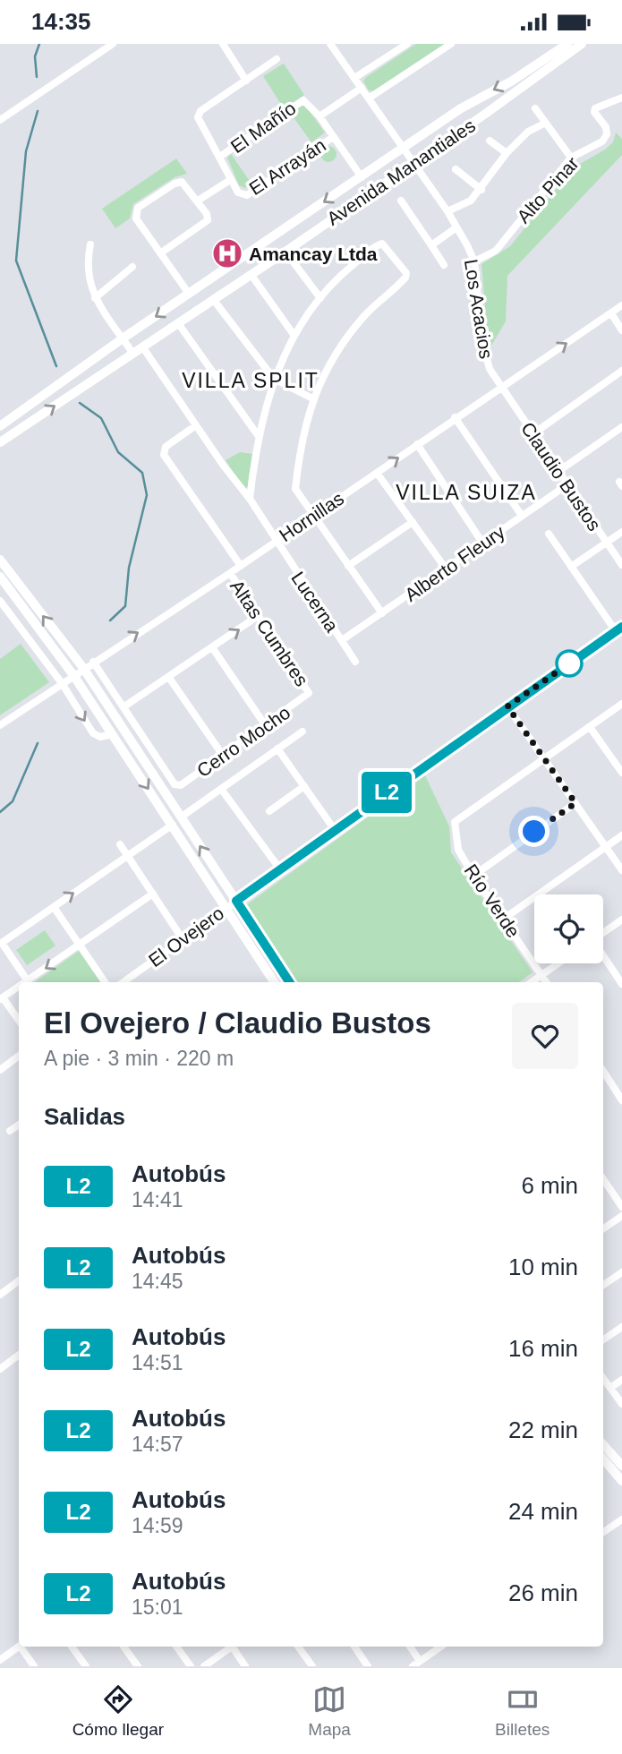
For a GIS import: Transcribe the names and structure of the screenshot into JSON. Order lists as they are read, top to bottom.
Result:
{
  "streets": {
    "main road": ["Avenida Manantiales"],
    "street": [
      "El Mañío",
      "El Arrayán",
      "Alto Pinar",
      "Los Acacios",
      "Claudio Bustos",
      "Hornillas",
      "Alberto Fleury",
      "Lucerna",
      "Altas Cumbres",
      "Cerro Mocho",
      "Río Verde",
      "El Ovejero"
    ]
  },
  "crossings": [
    ["Avenida Manantiales", "Los Acacios"],
    ["Avenida Manantiales", "Lucerna"],
    ["Alto Pinar", "Los Acacios"],
    ["Los Acacios", "Claudio Bustos"],
    ["Los Acacios", "Hornillas"],
    ["Claudio Bustos", "Hornillas"],
    ["Claudio Bustos", "Alberto Fleury"],
    ["Hornillas", "Lucerna"],
    ["Hornillas", "Altas Cumbres"],
    ["Alberto Fleury", "Lucerna"],
    ["Altas Cumbres", "Cerro Mocho"]
  ],
  "districts": ["VILLA SPLIT", "VILLA SUIZA"],
  "places": {
    "hospital": ["Amancay Ltda"]
  },
  "lines": ["bus line L2"],
  "page": {
    "status": "14:35",
    "on_map": "L2",
    "heading": [
      ["El Ovejero / Claudio Bustos", "A pie · 3 min · 220 m"],
      "Salidas"
    ],
    "list": [
      {
        "mark": "L2",
        "name": "Autobús",
        "note": "14:41",
        "value": "6 min"
      },
      {
        "mark": "L2",
        "name": "Autobús",
        "note": "14:45",
        "value": "10 min"
      },
      {
        "mark": "L2",
        "name": "Autobús",
        "note": "14:51",
        "value": "16 min"
      },
      {
        "mark": "L2",
        "name": "Autobús",
        "note": "14:57",
        "value": "22 min"
      },
      {
        "mark": "L2",
        "name": "Autobús",
        "note": "14:59",
        "value": "24 min"
      },
      {
        "mark": "L2",
        "name": "Autobús",
        "note": "15:01",
        "value": "26 min"
      }
    ],
    "tabs": ["Cómo llegar", "Mapa", "Billetes"]
  }
}
